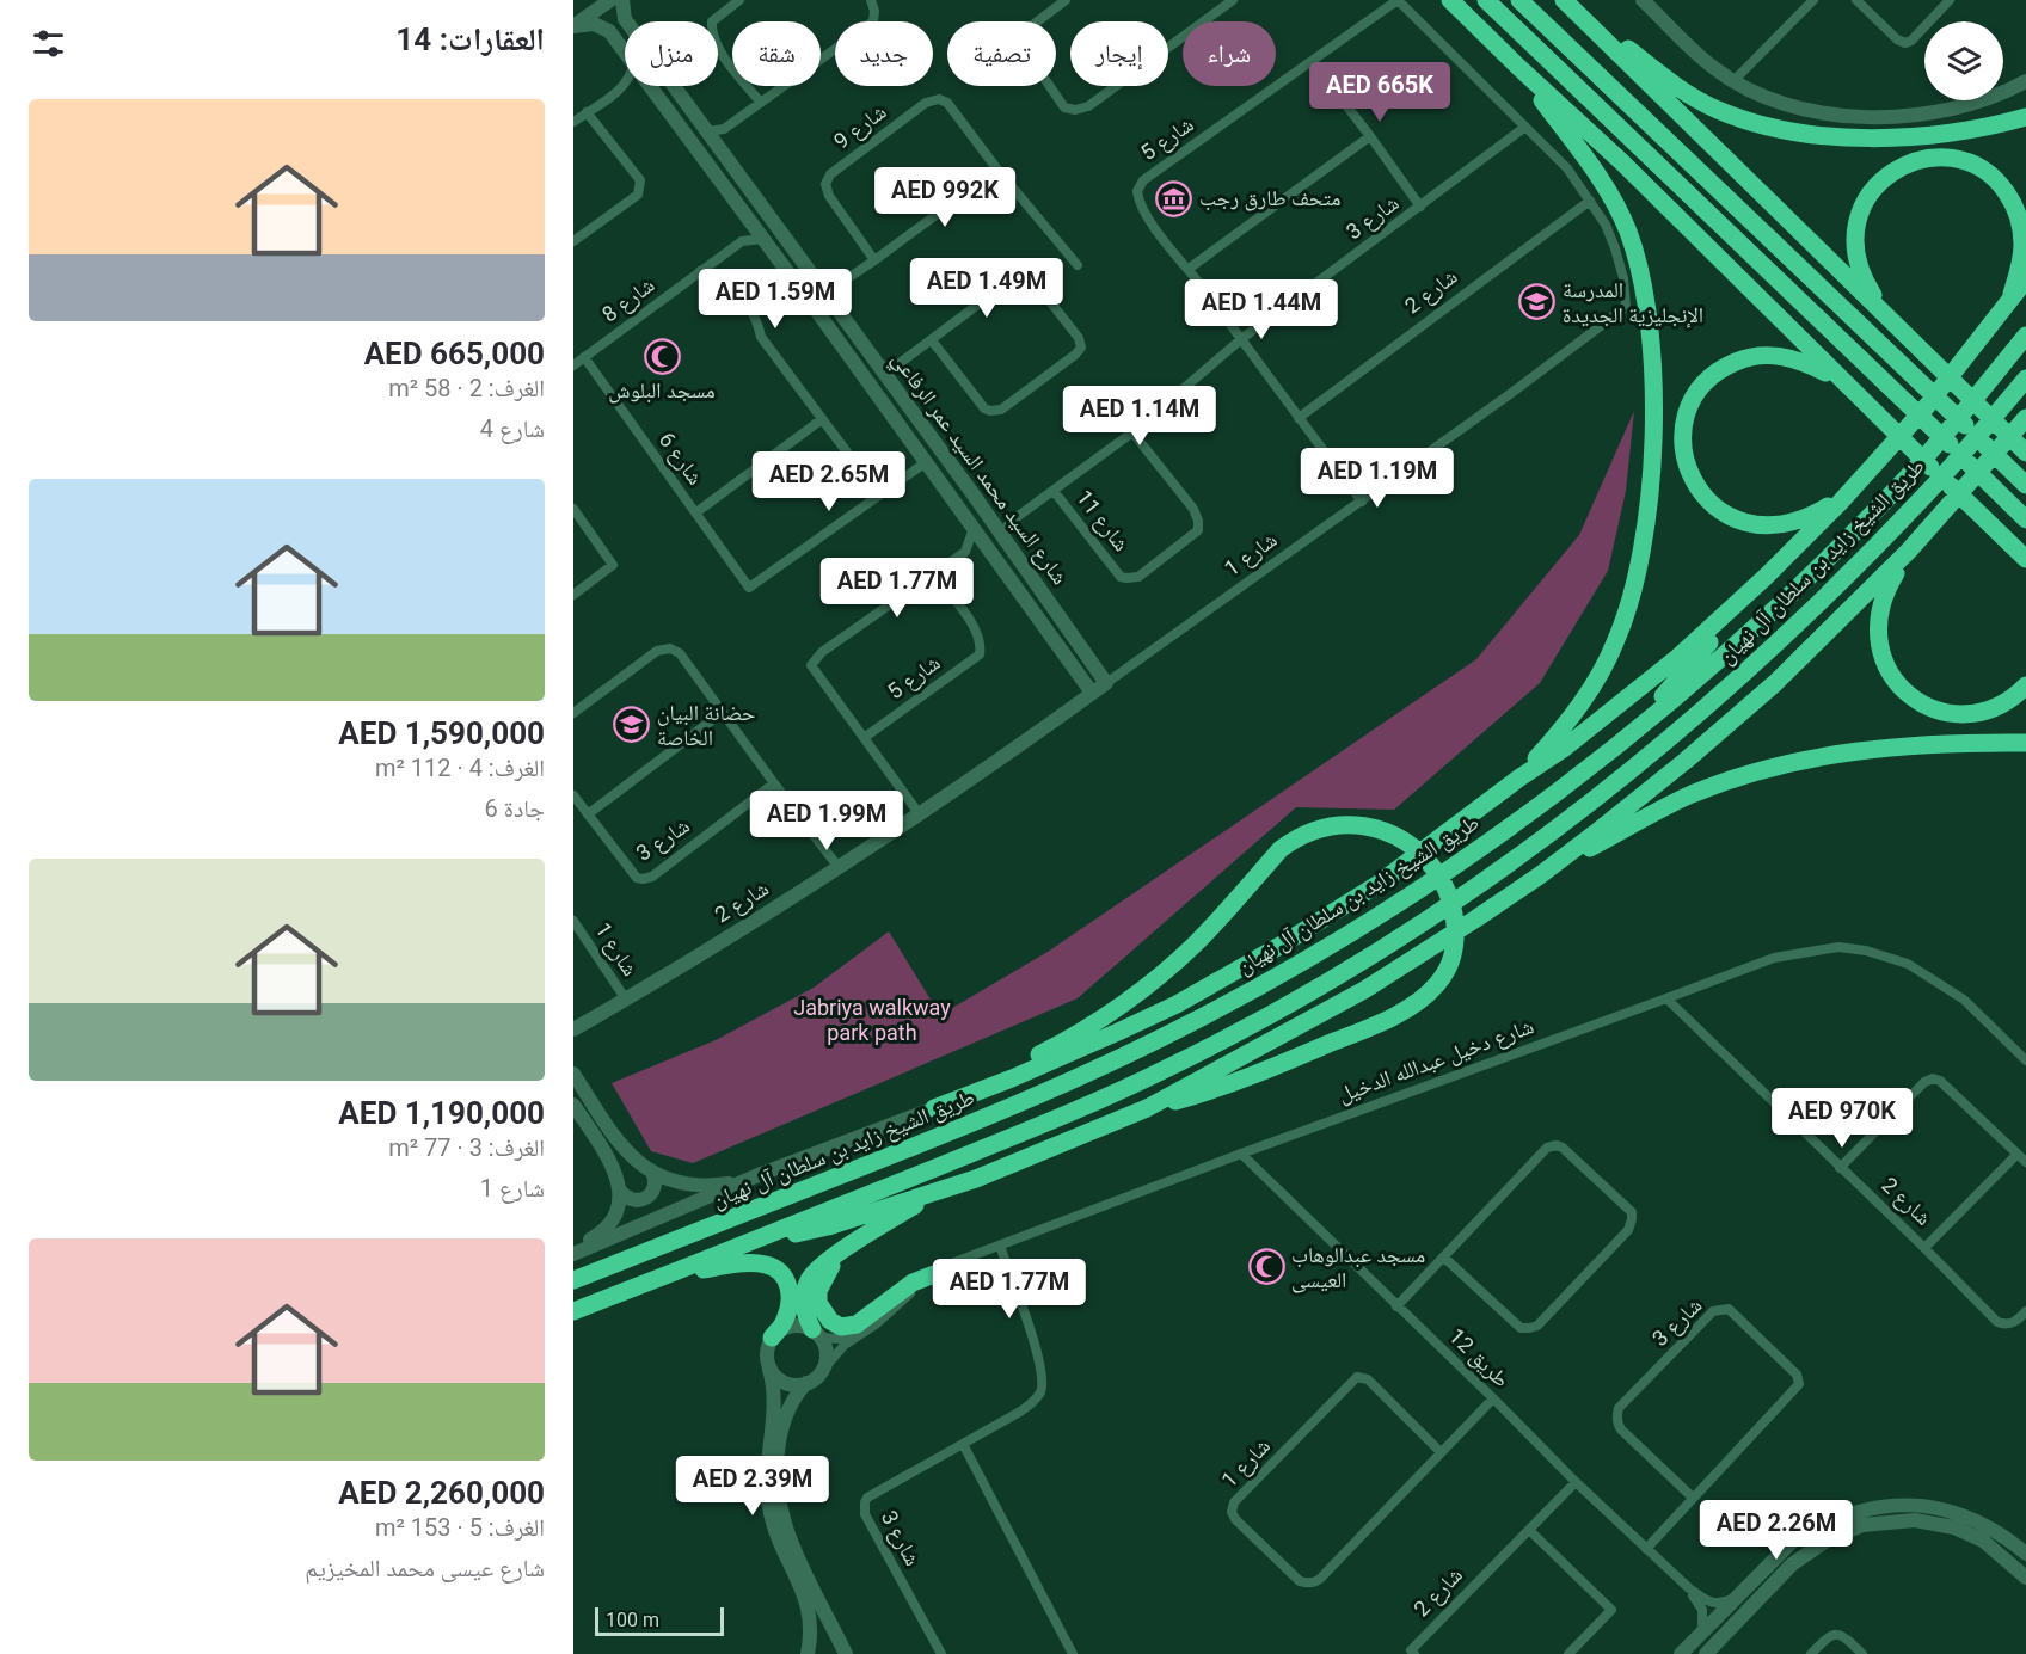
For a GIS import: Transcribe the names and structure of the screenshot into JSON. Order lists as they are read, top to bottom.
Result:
{
  "streets": {
    "highway": ["طريق الشيخ زايد بن سلطان آل نهيان"],
    "street": [
      "شارع 9",
      "شارع 5",
      "شارع 3",
      "شارع 2",
      "شارع 8",
      "شارع 6",
      "شارع السيد محمد السيد عمر الرفاعي",
      "شارع 11",
      "شارع 1",
      "شارع دخيل عبدالله الدخيل",
      "طريق 12"
    ]
  },
  "crossings": [
    ["شارع 5", "شارع 3"],
    ["شارع 5", "شارع 2"],
    ["شارع 5", "شارع 11"],
    ["شارع 5", "شارع 1"],
    ["شارع 3", "شارع 11"],
    ["شارع 3", "شارع دخيل عبدالله الدخيل"],
    ["شارع 3", "طريق 12"],
    ["شارع 2", "شارع السيد محمد السيد عمر الرفاعي"],
    ["شارع 2", "شارع 1"],
    ["شارع 2", "شارع دخيل عبدالله الدخيل"],
    ["شارع 2", "طريق 12"],
    ["شارع 8", "شارع 6"],
    ["شارع 8", "شارع السيد محمد السيد عمر الرفاعي"],
    ["شارع 6", "شارع السيد محمد السيد عمر الرفاعي"],
    ["شارع السيد محمد السيد عمر الرفاعي", "شارع 11"],
    ["شارع السيد محمد السيد عمر الرفاعي", "شارع 1"],
    ["شارع 1", "طريق 12"],
    ["شارع دخيل عبدالله الدخيل", "طريق 12"]
  ],
  "parks": ["Jabriya walkway park path"],
  "places": {
    "museum": ["متحف طارق رجب"],
    "school or university": ["المدرسة الإنجليزية الجديدة", "حضانة البيان الخاصة"],
    "mosque": ["مسجد البلوش", "مسجد عبدالوهاب العيسى"]
  },
  "scale_bar": "100 m",
  "page": {
    "heading": "العقارات: 14",
    "chip": [
      "شراء",
      "إيجار",
      "تصفية",
      "جديد",
      "شقة",
      "منزل"
    ],
    "price": [
      "AED 665K",
      "AED 992K",
      "AED 1.49M",
      "AED 1.59M",
      "AED 1.44M",
      "AED 1.14M",
      "AED 1.19M",
      "AED 2.65M",
      "AED 1.77M",
      "AED 1.99M",
      "AED 970K",
      "AED 1.77M",
      "AED 2.39M",
      "AED 2.26M"
    ],
    "list": [
      {
        "name": "AED 665,000",
        "note": "الغرف: 2 · 58 m² · شارع 4"
      },
      {
        "name": "AED 1,590,000",
        "note": "الغرف: 4 · 112 m² · جادة 6"
      },
      {
        "name": "AED 1,190,000",
        "note": "الغرف: 3 · 77 m² · شارع 1"
      },
      {
        "name": "AED 2,260,000",
        "note": "الغرف: 5 · 153 m² · شارع عيسى محمد المخيزيم"
      }
    ],
    "scale": "100 m"
  }
}
